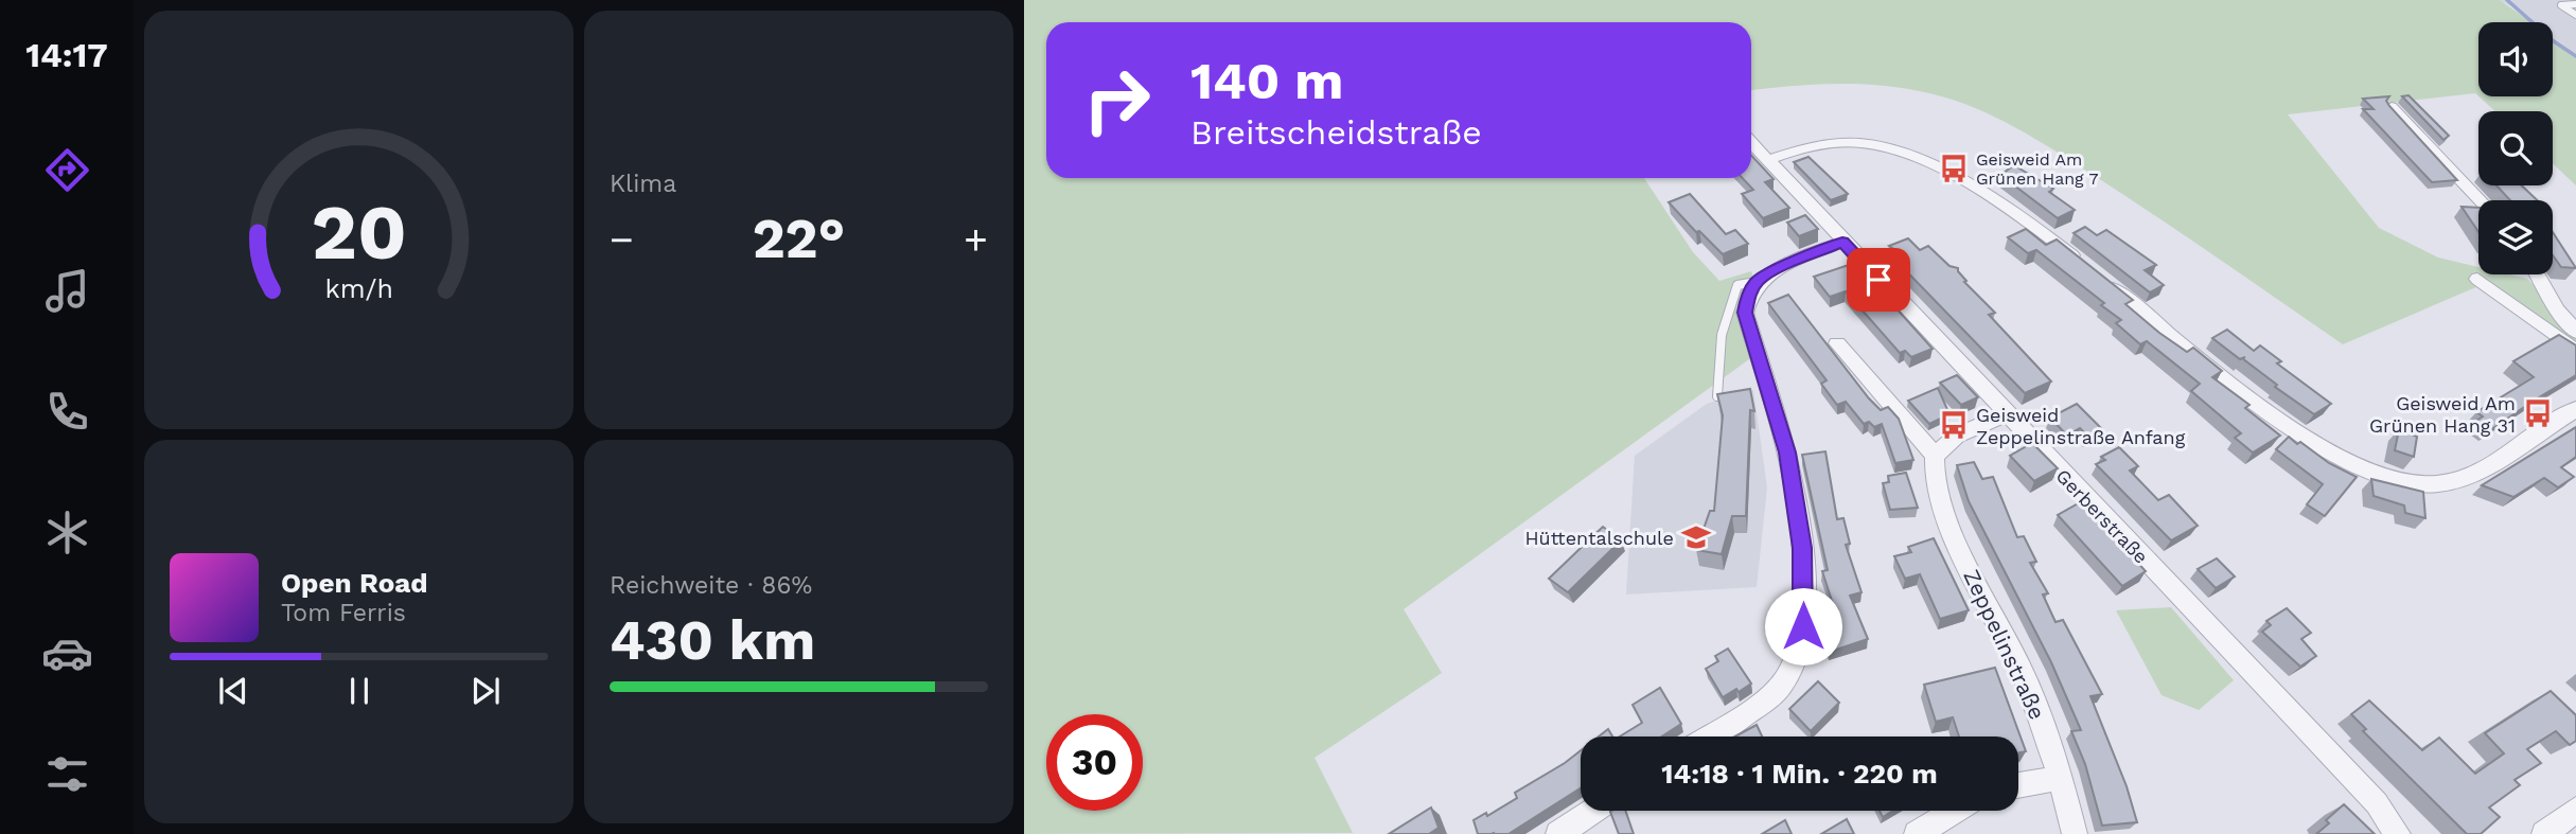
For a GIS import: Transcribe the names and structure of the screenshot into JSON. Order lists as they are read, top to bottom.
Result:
{
  "streets": {
    "street": ["Gerberstraße", "Zeppelinstraße"]
  },
  "places": {
    "bus stop": ["Geisweid Am Grünen Hang 7", "Geisweid Am Grünen Hang 31", "Geisweid Zeppelinstraße Anfang"],
    "school or university": ["Hüttentalschule"]
  },
  "page": {
    "tabs": "14:17",
    "tile": [
      "Klima",
      ["Reichweite · 86%", "430 km"]
    ],
    "turn": ["140 m", "Breitscheidstraße"],
    "heat": ["−", "22°", "+"],
    "song": ["Open Road", "Tom Ferris"],
    "limit": "30",
    "trip": "14:18 · 1 Min. · 220 m",
    "gauge": ["20", "km/h"]
  }
}
